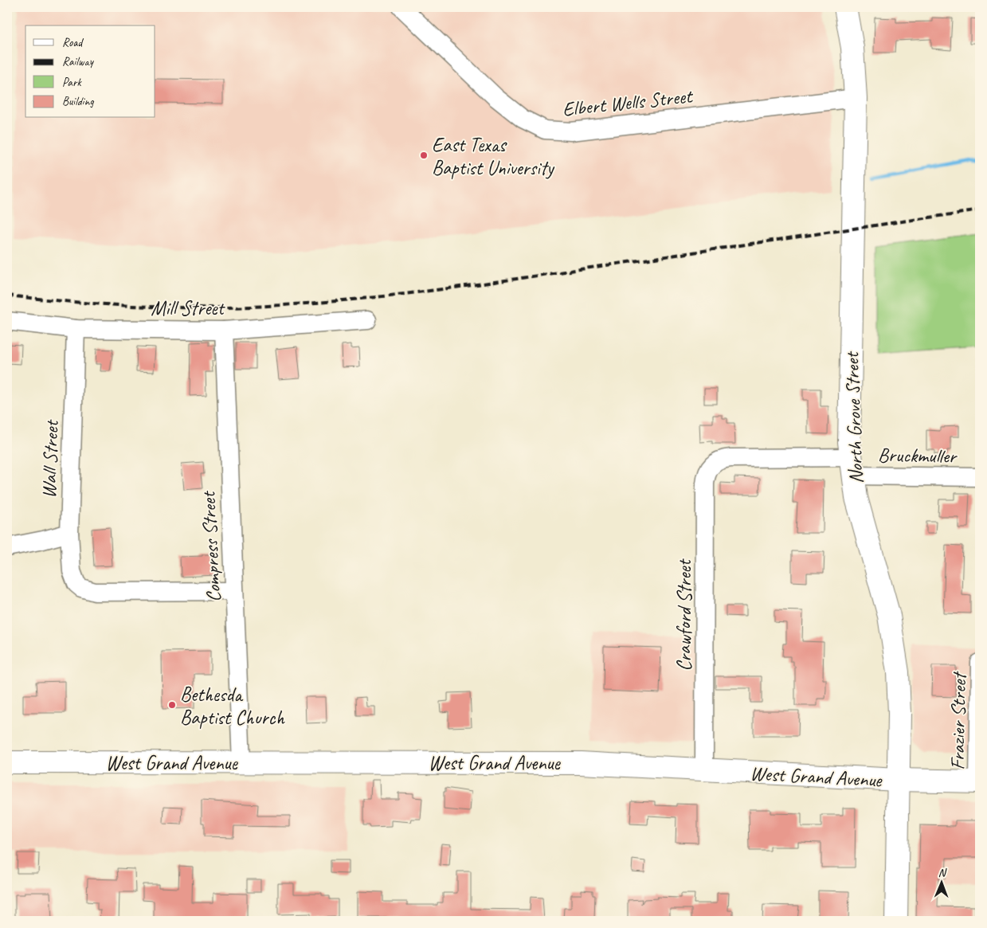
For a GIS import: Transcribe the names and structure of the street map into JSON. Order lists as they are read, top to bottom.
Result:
{
  "streets": {
    "main road": ["North Grove Street", "West Grand Avenue"],
    "street": [
      "Elbert Wells Street",
      "Mill Street",
      "Bruckmuller",
      "Wall Street",
      "Compress Street",
      "Crawford Street",
      "Frazier Street"
    ]
  },
  "crossings": [
    ["Elbert Wells Street", "North Grove Street"],
    ["Mill Street", "Wall Street"],
    ["Mill Street", "Compress Street"],
    ["North Grove Street", "Bruckmuller"],
    ["North Grove Street", "West Grand Avenue"],
    ["Bruckmuller", "Crawford Street"],
    ["Wall Street", "Compress Street"],
    ["Compress Street", "West Grand Avenue"],
    ["Crawford Street", "West Grand Avenue"],
    ["Frazier Street", "West Grand Avenue"]
  ],
  "places": ["East Texas Baptist University", "Bethesda Baptist Church"],
  "legend": [
    "Road",
    "Railway",
    "Park",
    "Building"
  ],
  "north": "top"
}
